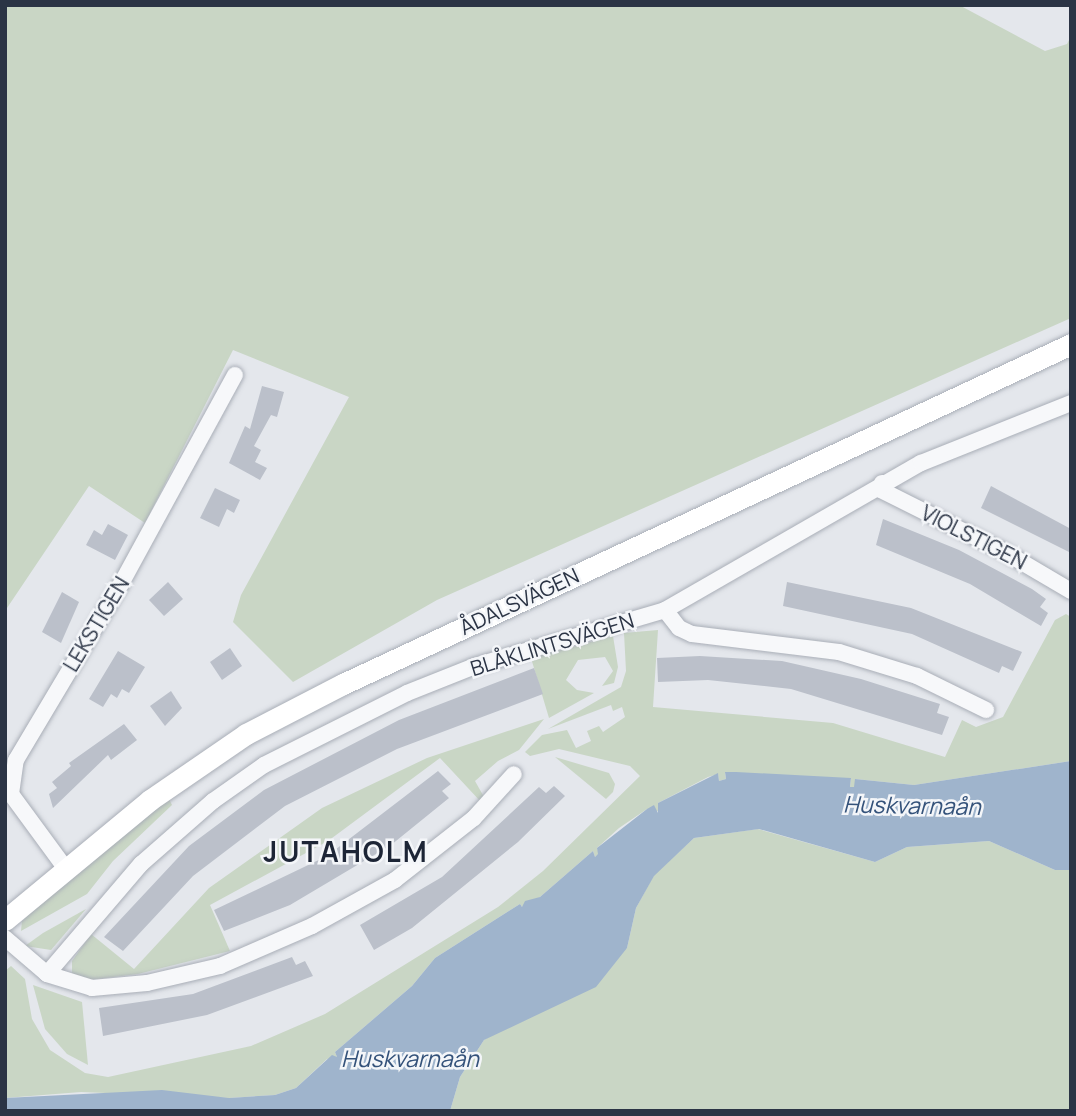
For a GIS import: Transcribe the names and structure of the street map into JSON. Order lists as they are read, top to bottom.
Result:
{
  "streets": {
    "main road": ["ÅDALSVÄGEN"],
    "street": ["VIOLSTIGEN", "LEKSTIGEN", "BLÅKLINTSVÄGEN"]
  },
  "crossings": [
    ["VIOLSTIGEN", "BLÅKLINTSVÄGEN"],
    ["ÅDALSVÄGEN", "LEKSTIGEN"]
  ],
  "districts": ["JUTAHOLM"],
  "water": ["Huskvarnaån"]
}
